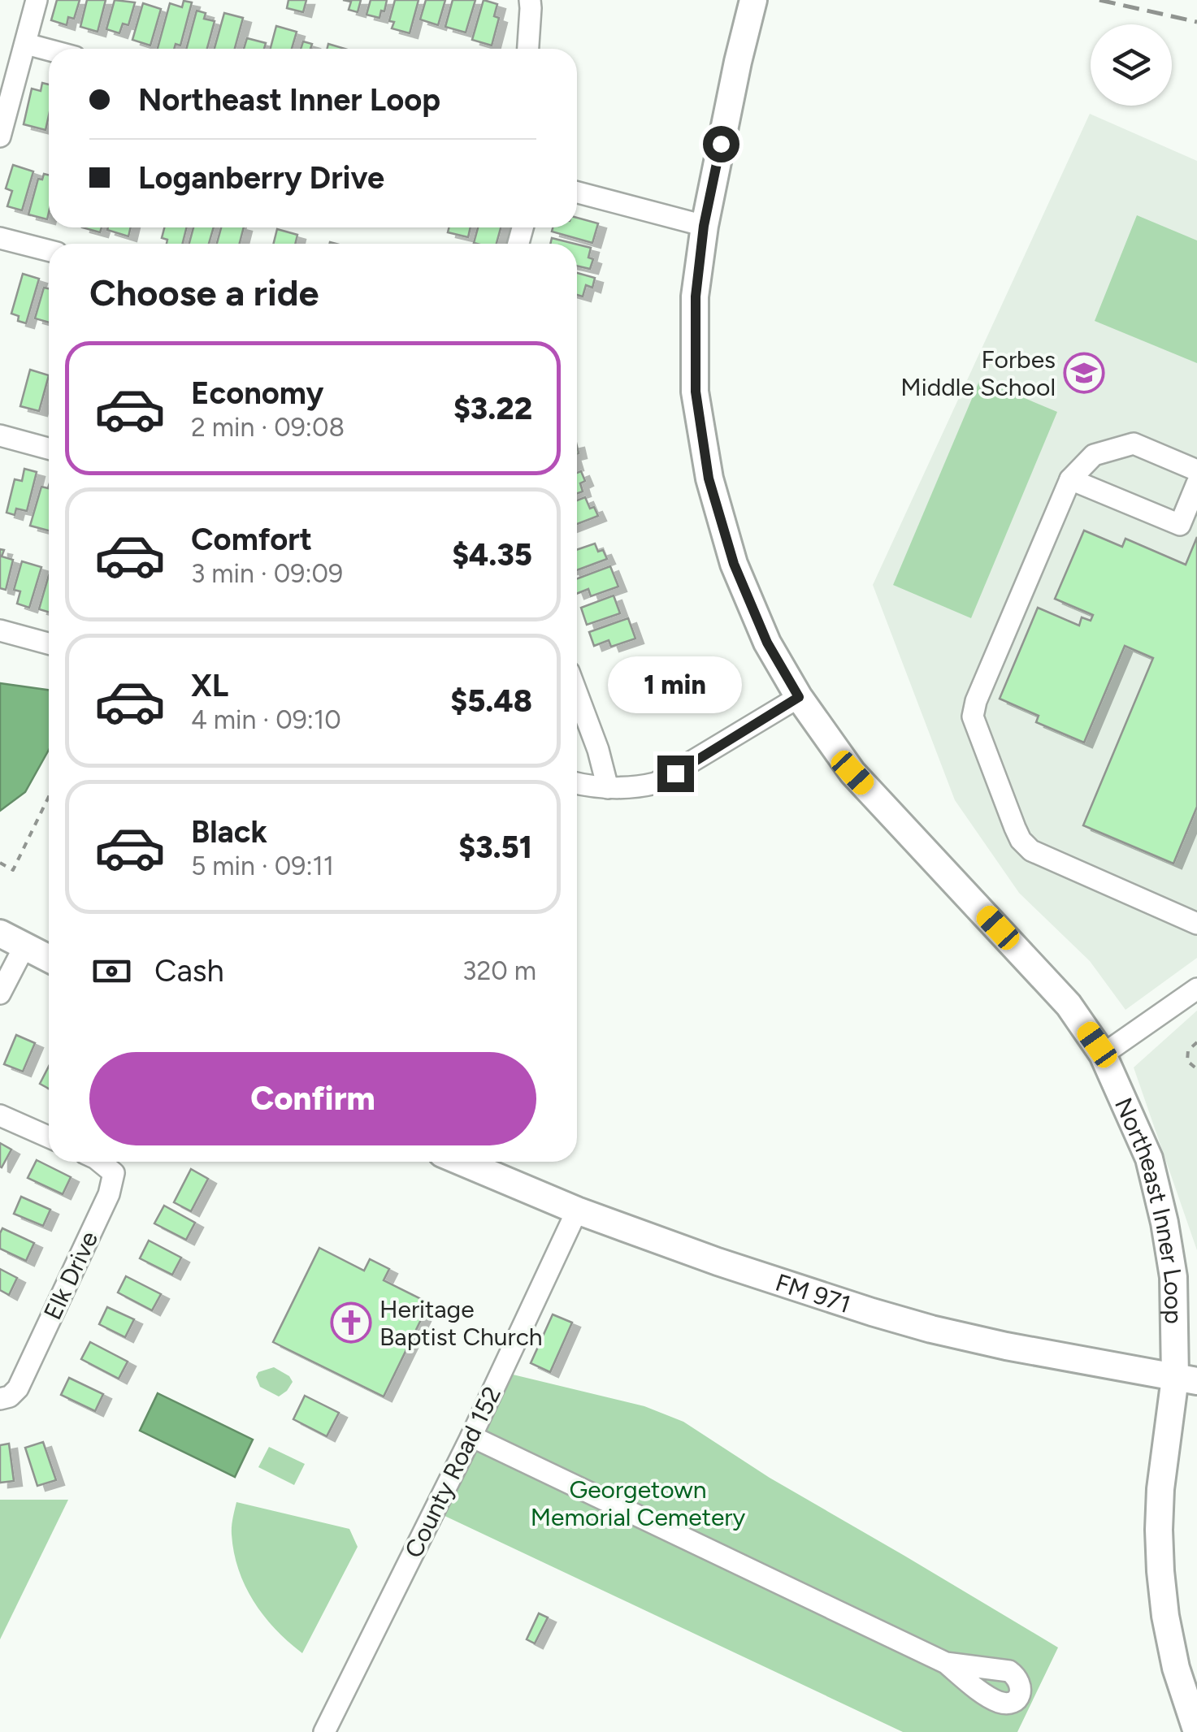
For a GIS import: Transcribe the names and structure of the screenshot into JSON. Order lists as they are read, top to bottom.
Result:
{
  "streets": {
    "main road": ["Northeast Inner Loop", "FM 971"],
    "street": ["Elk Drive", "County Road 152"]
  },
  "crossings": [
    ["Northeast Inner Loop", "FM 971"],
    ["FM 971", "County Road 152"]
  ],
  "parks": ["Georgetown Memorial Cemetery"],
  "places": {
    "school or university": ["Forbes Middle School"],
    "church": ["Heritage Baptist Church"]
  },
  "page": {
    "banner": ["Northeast Inner Loop", "Loganberry Drive"],
    "heading": "Choose a ride",
    "list": [
      {
        "name": "Economy",
        "note": "2 min · 09:08",
        "value": "$3.22"
      },
      {
        "name": "Comfort",
        "note": "3 min · 09:09",
        "value": "$4.35"
      },
      {
        "name": "XL",
        "note": "4 min · 09:10",
        "value": "$5.48"
      },
      {
        "name": "Black",
        "note": "5 min · 09:11",
        "value": "$3.51"
      }
    ],
    "bubble": "1 min",
    "pay": ["Cash", "320 m"],
    "buttons": "Confirm"
  }
}
